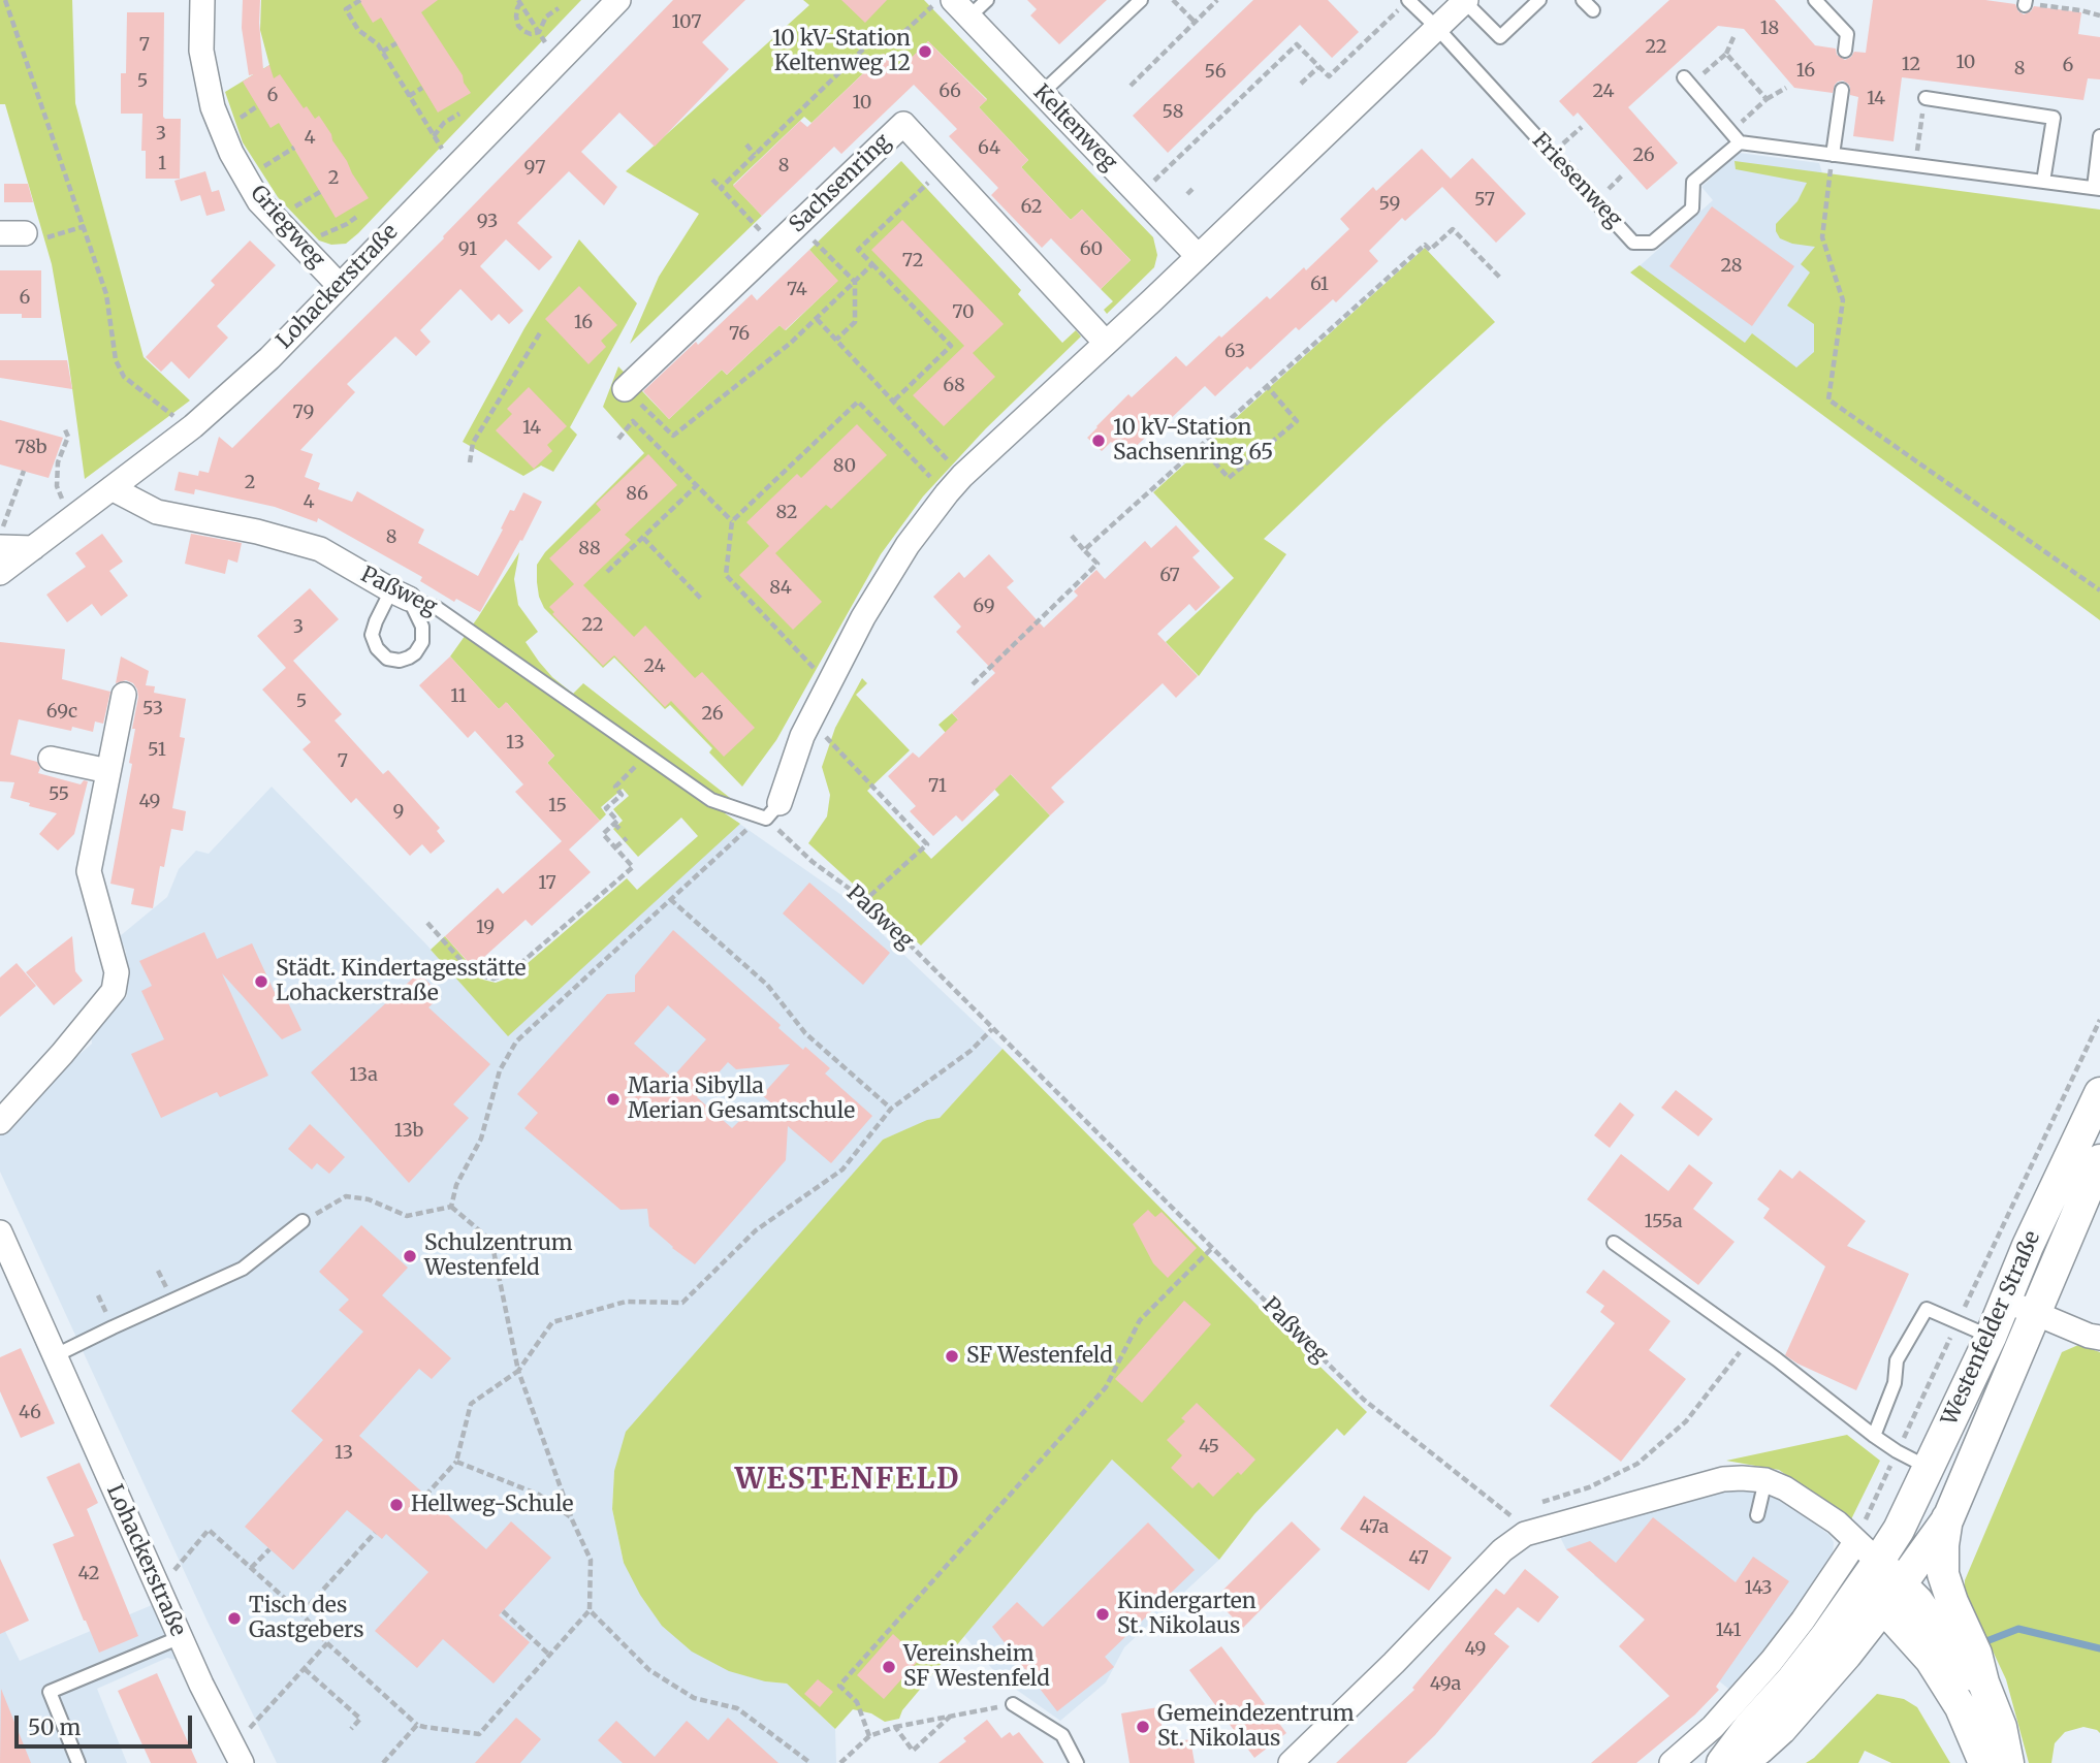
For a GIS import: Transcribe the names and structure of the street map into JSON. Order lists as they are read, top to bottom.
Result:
{
  "streets": {
    "street": [
      "Keltenweg",
      "Sachsenring",
      "Griegweg",
      "Lohackerstraße",
      "Paßweg",
      "Westenfelder Straße"
    ],
    "lane": ["Friesenweg"]
  },
  "crossings": [
    ["Griegweg", "Lohackerstraße"],
    ["Lohackerstraße", "Paßweg"]
  ],
  "districts": ["WESTENFELD"],
  "places": [
    "10 kV-Station Keltenweg 12",
    "10 kV-Station Sachsenring 65",
    "Städt. Kindertagesstätte Lohackerstraße",
    "Maria Sibylla Merian Gesamtschule",
    "Schulzentrum Westenfeld",
    "SF Westenfeld",
    "Hellweg-Schule",
    "Kindergarten St. Nikolaus",
    "Tisch des Gastgebers",
    "Vereinsheim SF Westenfeld",
    "Gemeindezentrum St. Nikolaus"
  ],
  "house_numbers": [
    "107",
    "18",
    "7",
    "22",
    "10",
    "12",
    "6",
    "8",
    "16",
    "56",
    "5",
    "66",
    "24",
    "6",
    "14",
    "10",
    "58",
    "3",
    "4",
    "64",
    "26",
    "1",
    "8",
    "97",
    "2",
    "57",
    "59",
    "62",
    "93",
    "91",
    "60",
    "72",
    "28",
    "61",
    "74",
    "6",
    "70",
    "16",
    "76",
    "63",
    "68",
    "79",
    "14",
    "78b",
    "80",
    "2",
    "86",
    "4",
    "82",
    "8",
    "88",
    "67",
    "84",
    "69",
    "22",
    "3",
    "24",
    "11",
    "5",
    "53",
    "69c",
    "26",
    "13",
    "51",
    "7",
    "71",
    "55",
    "49",
    "15",
    "9",
    "17",
    "19",
    "13a",
    "13b",
    "155a",
    "46",
    "45",
    "13",
    "47a",
    "47",
    "42",
    "143",
    "141",
    "49",
    "49a"
  ],
  "scale_bar": "50 m"
}
